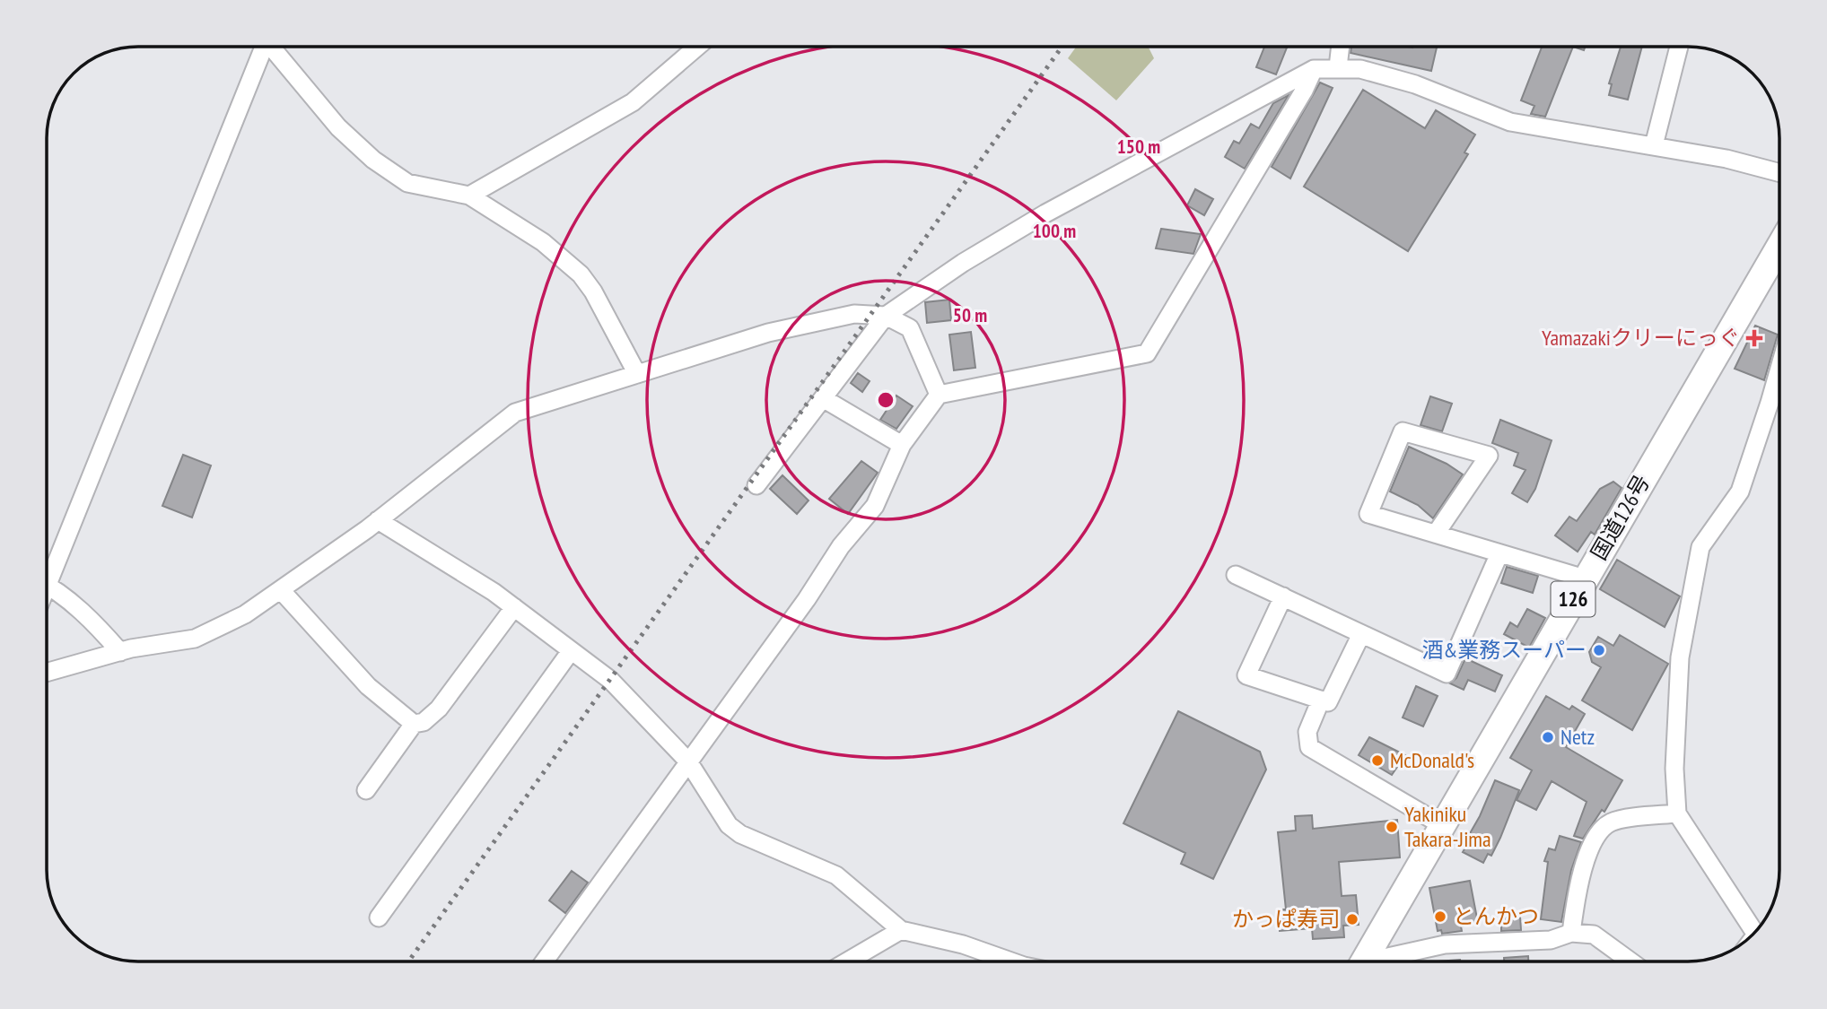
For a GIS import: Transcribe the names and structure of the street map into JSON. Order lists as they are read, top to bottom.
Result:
{
  "streets": {
    "highway": ["国道126号", "126"]
  },
  "places": {
    "health": ["Yamazakiクリーにっぐ"],
    "other": [
      "酒&業務スーパー",
      "Netz",
      "McDonald's",
      "Yakiniku Takara-Jima",
      "とんかつ",
      "かっぱ寿司"
    ]
  },
  "rings": ["150 m", "100 m", "50 m"]
}
